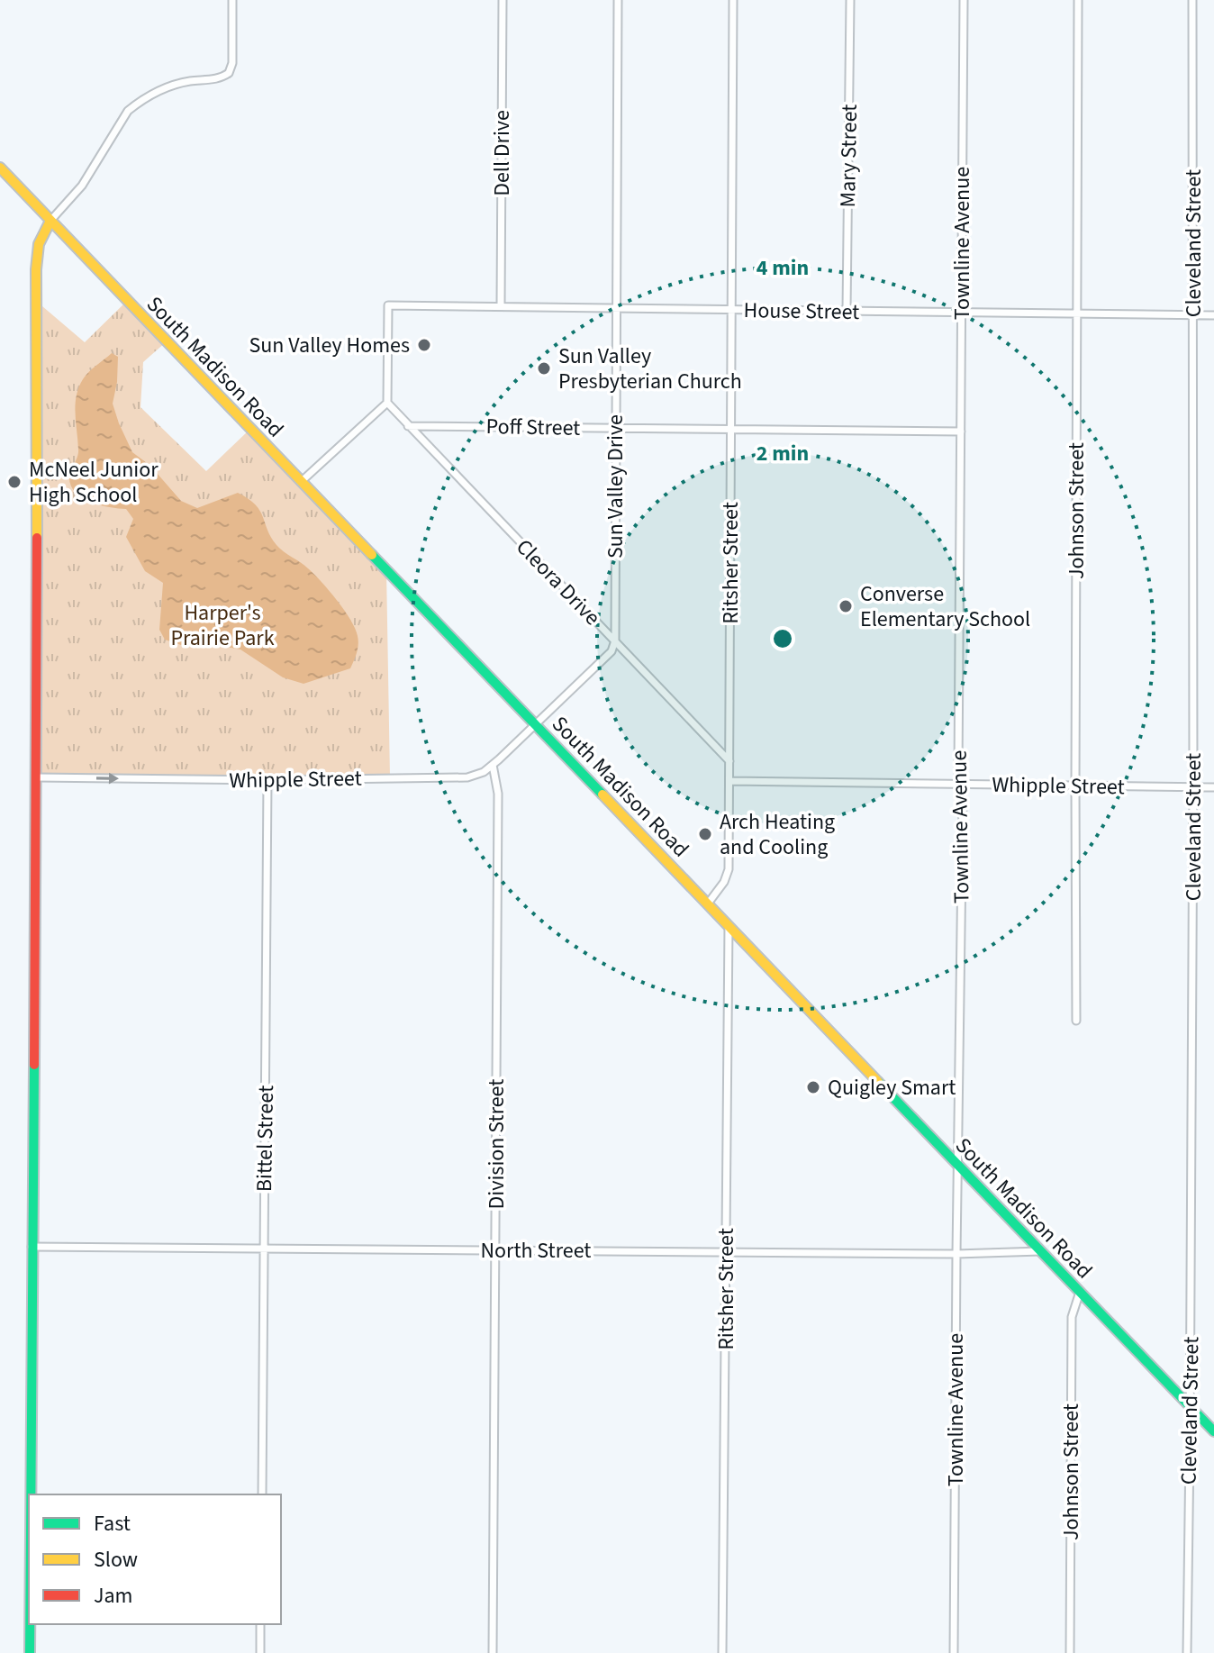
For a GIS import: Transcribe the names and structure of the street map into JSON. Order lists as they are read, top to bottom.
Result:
{
  "streets": {
    "main road": ["South Madison Road"],
    "street": [
      "Dell Drive",
      "Mary Street",
      "Townline Avenue",
      "Cleveland Street",
      "House Street",
      "Poff Street",
      "Sun Valley Drive",
      "Johnson Street",
      "Ritsher Street",
      "Cleora Drive",
      "Whipple Street",
      "Bittel Street",
      "Division Street",
      "North Street"
    ]
  },
  "crossings": [
    ["Dell Drive", "House Street"],
    ["Mary Street", "House Street"],
    ["Townline Avenue", "House Street"],
    ["Townline Avenue", "South Madison Road"],
    ["Townline Avenue", "Poff Street"],
    ["Townline Avenue", "Whipple Street"],
    ["Townline Avenue", "North Street"],
    ["Cleveland Street", "House Street"],
    ["Cleveland Street", "South Madison Road"],
    ["Cleveland Street", "Whipple Street"],
    ["House Street", "Sun Valley Drive"],
    ["House Street", "Johnson Street"],
    ["House Street", "Ritsher Street"],
    ["House Street", "Cleora Drive"],
    ["South Madison Road", "Johnson Street"],
    ["South Madison Road", "Ritsher Street"],
    ["South Madison Road", "Whipple Street"],
    ["South Madison Road", "North Street"],
    ["Poff Street", "Sun Valley Drive"],
    ["Poff Street", "Ritsher Street"],
    ["Poff Street", "Cleora Drive"],
    ["Sun Valley Drive", "Cleora Drive"],
    ["Johnson Street", "Whipple Street"],
    ["Ritsher Street", "Cleora Drive"],
    ["Ritsher Street", "Whipple Street"],
    ["Ritsher Street", "North Street"],
    ["Whipple Street", "Bittel Street"],
    ["Whipple Street", "Division Street"],
    ["Bittel Street", "North Street"],
    ["Division Street", "North Street"]
  ],
  "parks": ["Harper's Prairie Park"],
  "places": [
    "Sun Valley Homes",
    "Sun Valley Presbyterian Church",
    "McNeel Junior High School",
    "Converse Elementary School",
    "Arch Heating and Cooling",
    "Quigley Smart"
  ],
  "legend": ["Fast", "Slow", "Jam"],
  "rings": ["4 min", "2 min"]
}
